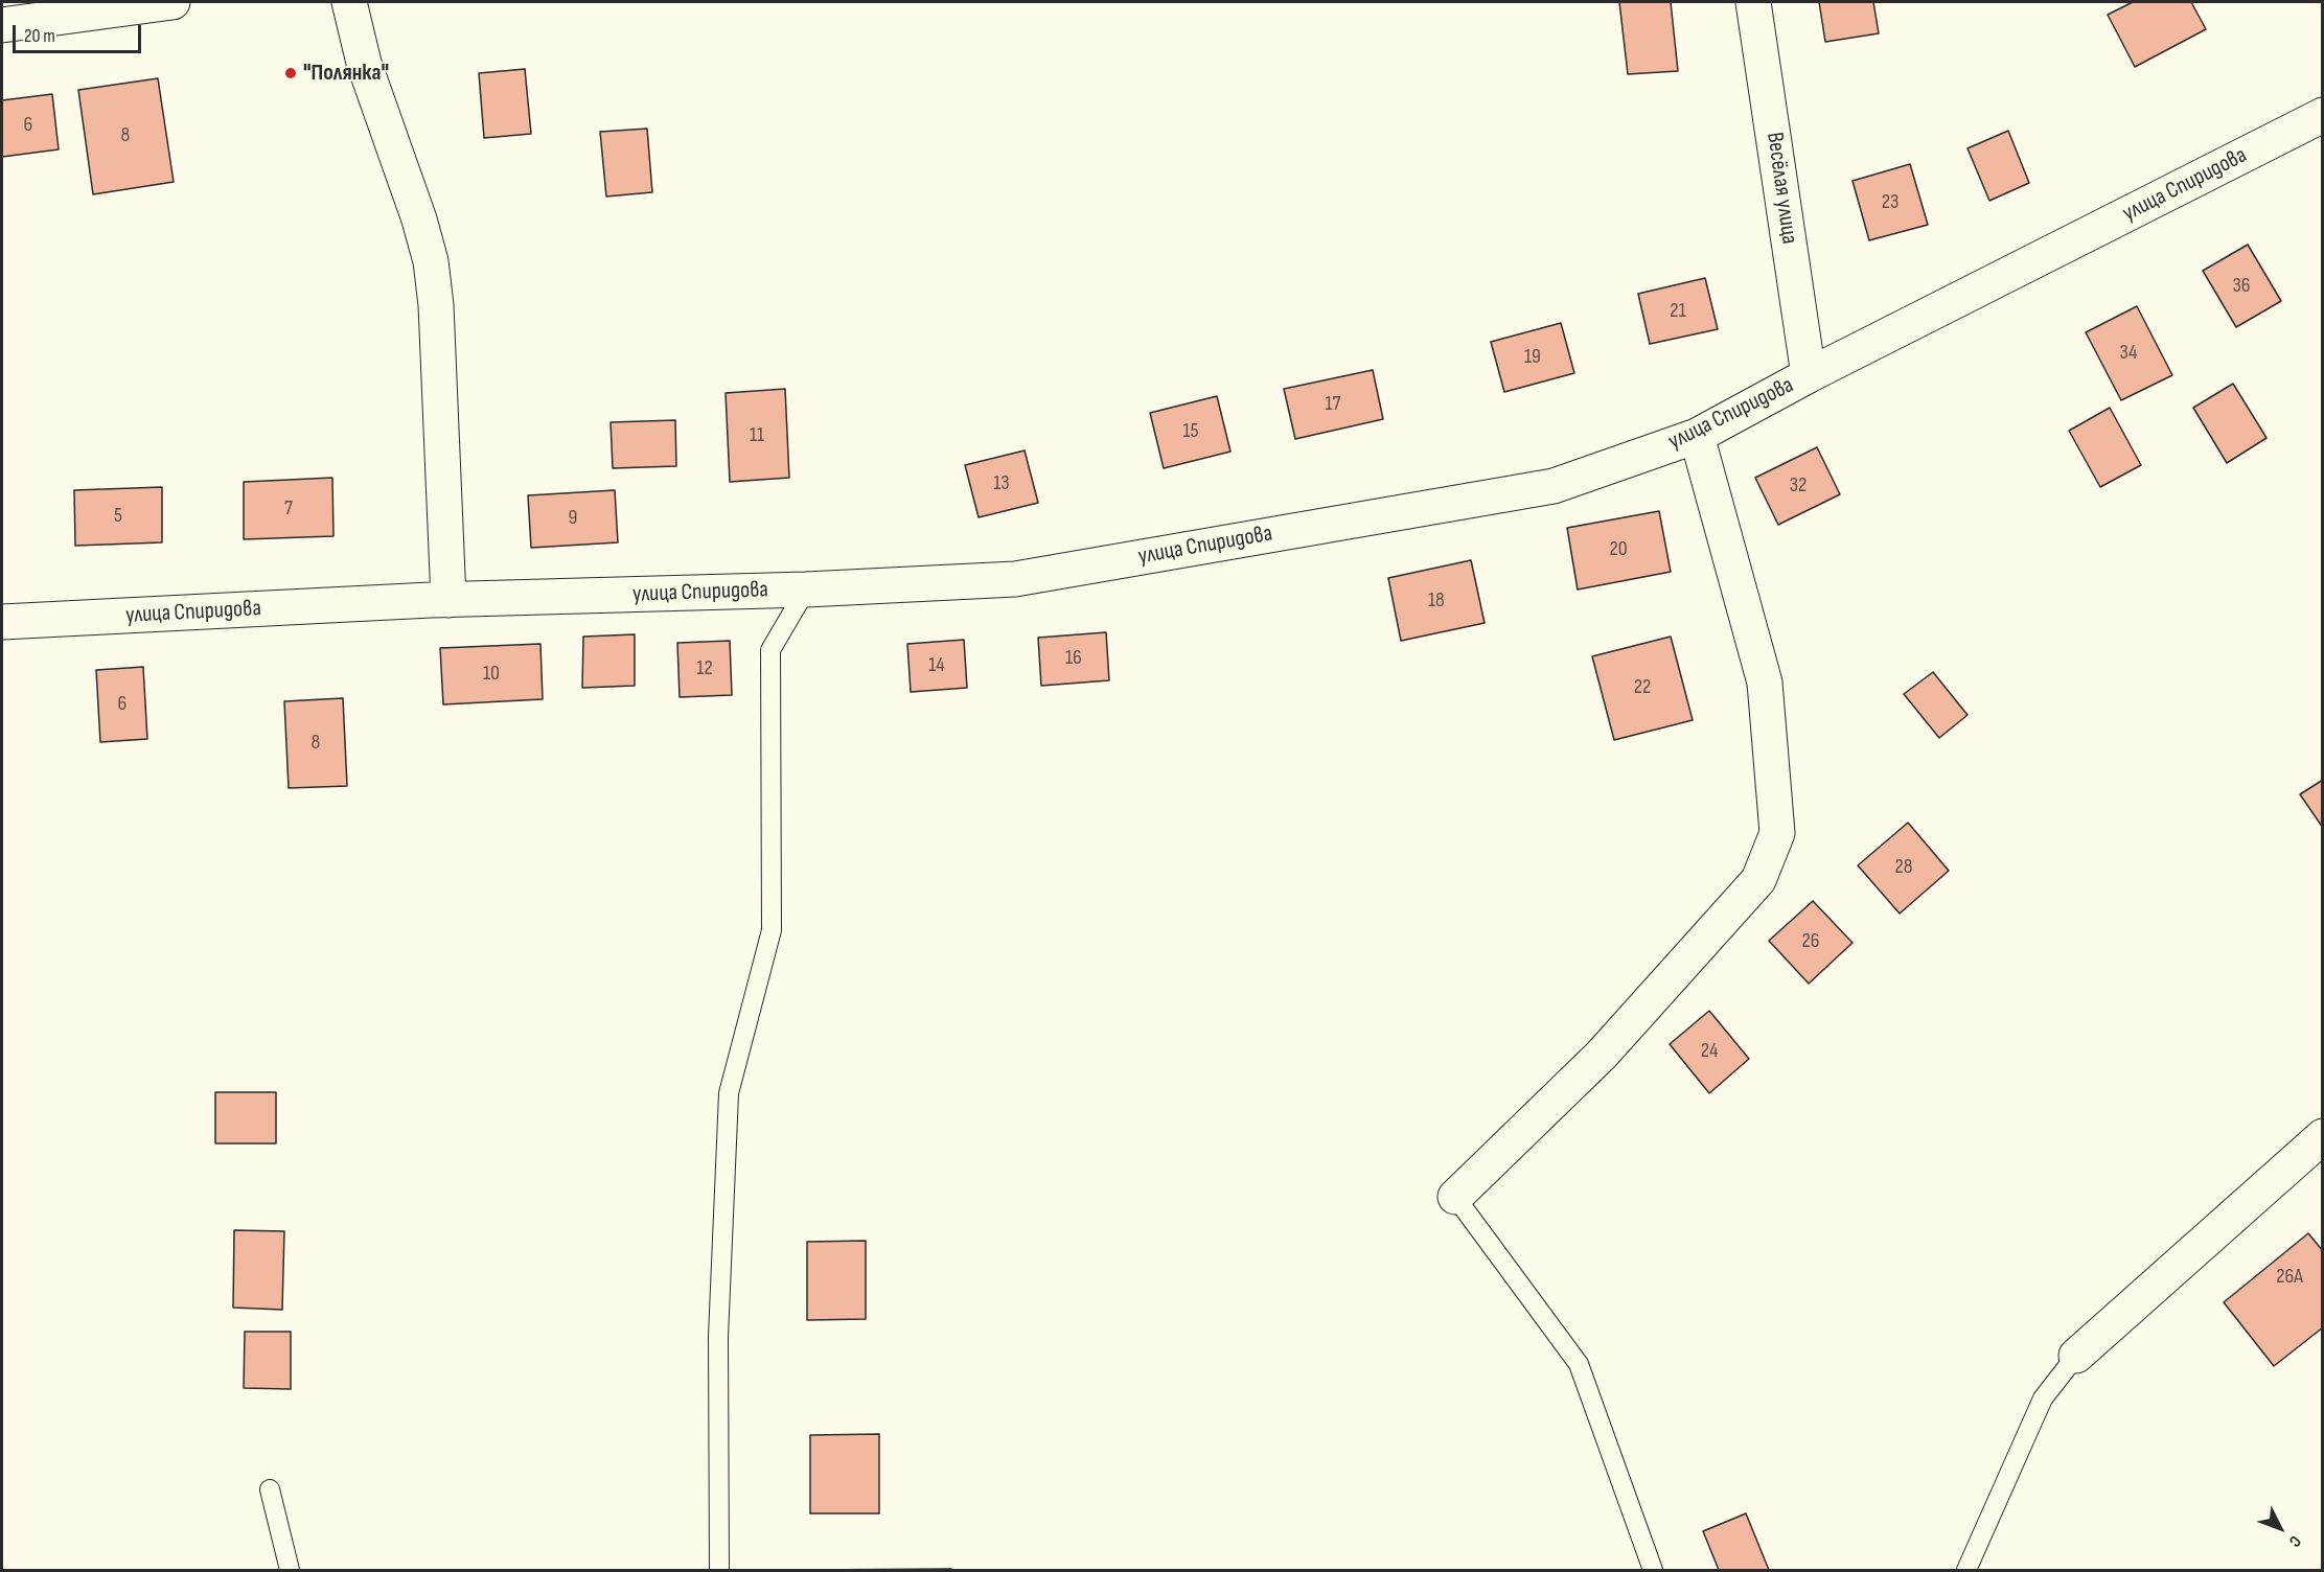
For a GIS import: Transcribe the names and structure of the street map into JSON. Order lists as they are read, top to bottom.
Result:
{
  "streets": {
    "street": ["улица Спиридова", "Весёлая улица"]
  },
  "crossings": [
    ["улица Спиридова", "Весёлая улица"]
  ],
  "places": ["\"Полянка\""],
  "house_numbers": [
    "6",
    "8",
    "23",
    "36",
    "21",
    "34",
    "19",
    "17",
    "15",
    "11",
    "13",
    "32",
    "7",
    "5",
    "9",
    "20",
    "18",
    "16",
    "14",
    "12",
    "10",
    "22",
    "6",
    "8",
    "28",
    "26",
    "24",
    "26А"
  ],
  "scale_bar": "20 m",
  "north": "bottom right"
}
